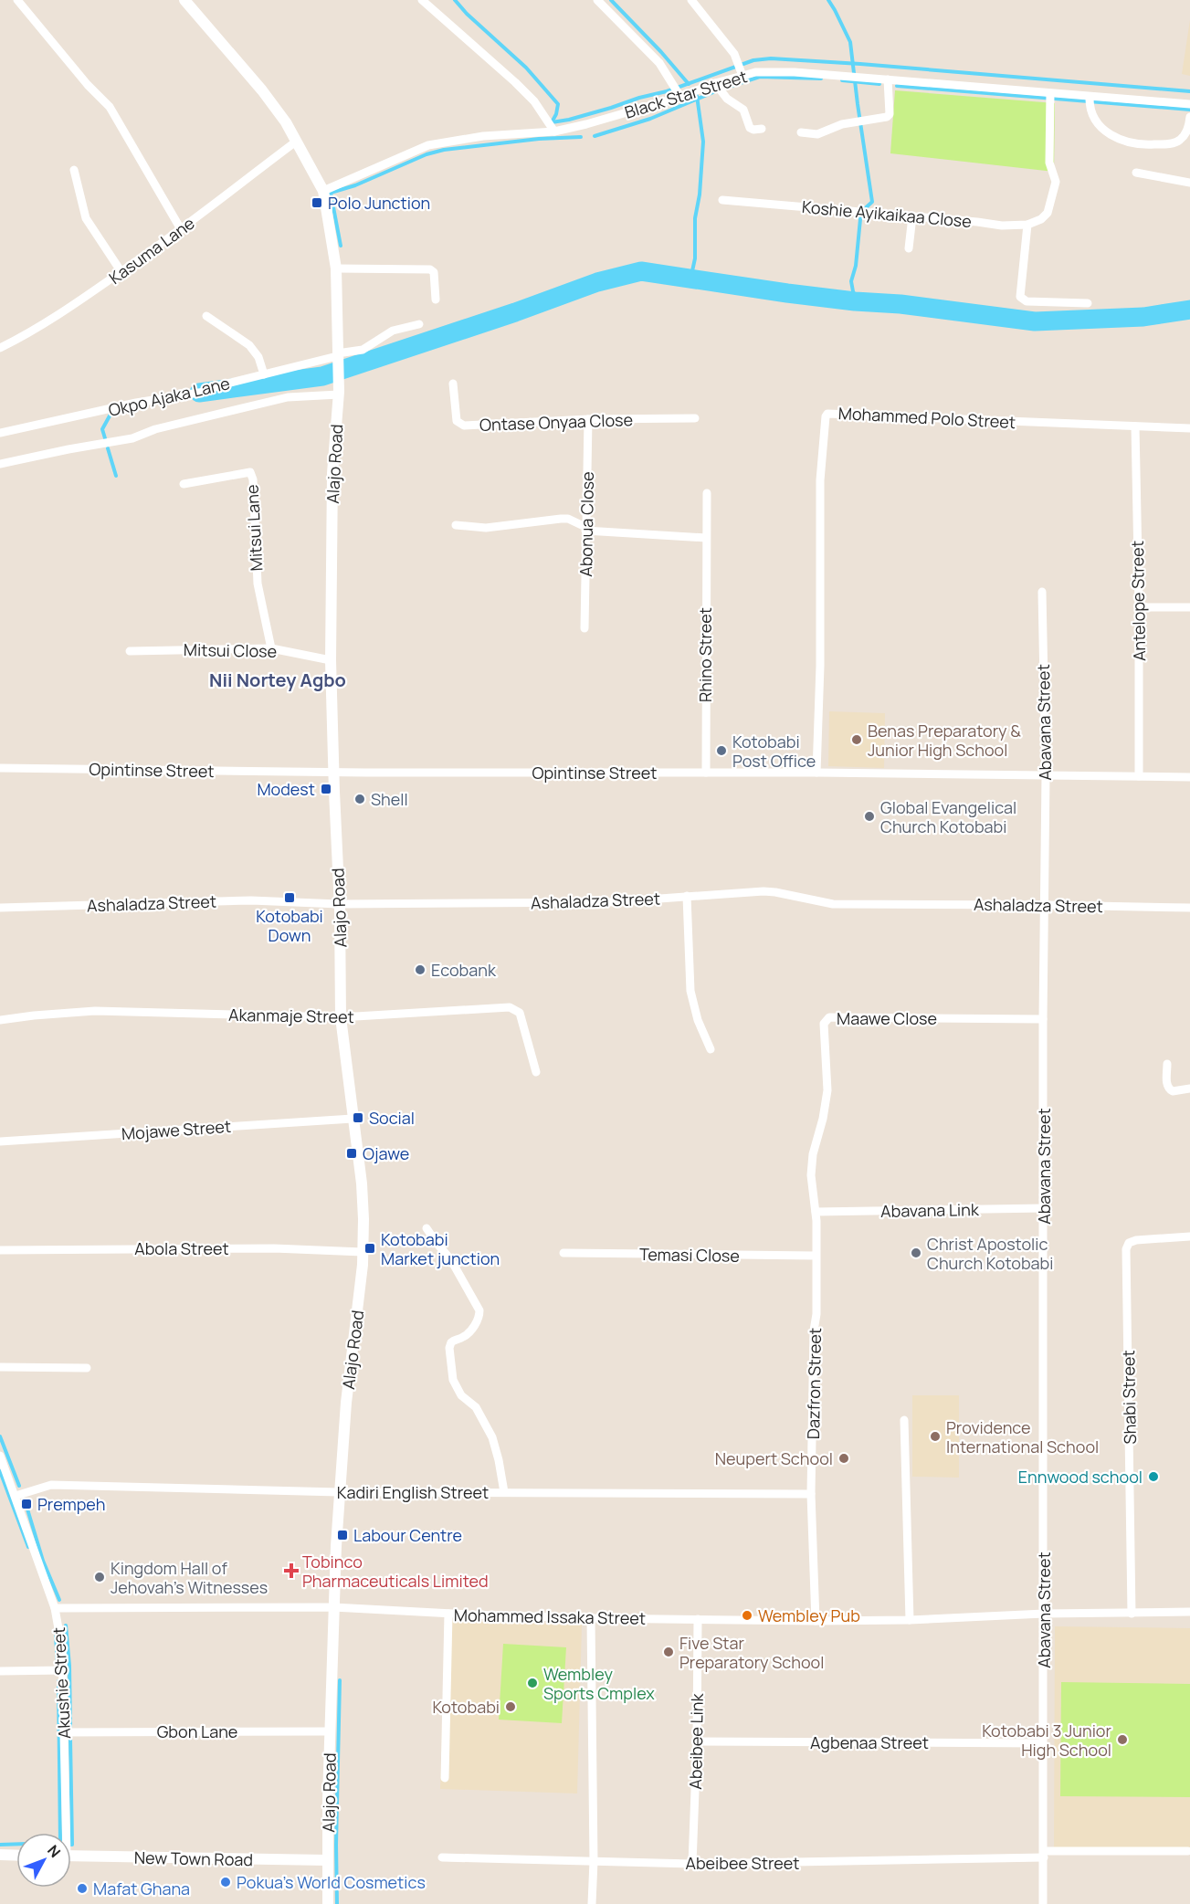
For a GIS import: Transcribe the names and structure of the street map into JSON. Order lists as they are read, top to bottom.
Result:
{
  "streets": {
    "street": [
      "Black Star Street",
      "Koshie Ayikaikaa Close",
      "Kasuma Lane",
      "Okpo Ajaka Lane",
      "Mohammed Polo Street",
      "Ontase Onyaa Close",
      "Alajo Road",
      "Abonua Close",
      "Mitsui Lane",
      "Antelope Street",
      "Mitsui Close",
      "Rhino Street",
      "Abavana Street",
      "Opintinse Street",
      "Ashaladza Street",
      "Akanmaje Street",
      "Maawe Close",
      "Mojawe Street",
      "Abavana Link",
      "Abola Street",
      "Temasi Close",
      "Dazfron Street",
      "Shabi Street",
      "Kadiri English Street",
      "Mohammed Issaka Street",
      "Akushie Street",
      "Gbon Lane",
      "Abeibee Link",
      "Agbenaa Street",
      "New Town Road",
      "Abeibee Street"
    ]
  },
  "crossings": [
    ["Black Star Street", "Koshie Ayikaikaa Close"],
    ["Black Star Street", "Alajo Road"],
    ["Kasuma Lane", "Alajo Road"],
    ["Okpo Ajaka Lane", "Alajo Road"],
    ["Mohammed Polo Street", "Antelope Street"],
    ["Mohammed Polo Street", "Opintinse Street"],
    ["Ontase Onyaa Close", "Abonua Close"],
    ["Alajo Road", "Mitsui Close"],
    ["Alajo Road", "Opintinse Street"],
    ["Alajo Road", "Ashaladza Street"],
    ["Alajo Road", "Akanmaje Street"],
    ["Alajo Road", "Mojawe Street"],
    ["Alajo Road", "Abola Street"],
    ["Alajo Road", "Kadiri English Street"],
    ["Alajo Road", "Mohammed Issaka Street"],
    ["Alajo Road", "Gbon Lane"],
    ["Alajo Road", "New Town Road"],
    ["Mitsui Lane", "Mitsui Close"],
    ["Antelope Street", "Opintinse Street"],
    ["Rhino Street", "Opintinse Street"],
    ["Abavana Street", "Opintinse Street"],
    ["Abavana Street", "Ashaladza Street"],
    ["Abavana Street", "Maawe Close"],
    ["Abavana Street", "Abavana Link"],
    ["Abavana Street", "Mohammed Issaka Street"],
    ["Abavana Street", "Agbenaa Street"],
    ["Abavana Street", "Abeibee Street"],
    ["Maawe Close", "Abavana Link"],
    ["Maawe Close", "Dazfron Street"],
    ["Abavana Link", "Dazfron Street"],
    ["Temasi Close", "Dazfron Street"],
    ["Dazfron Street", "Kadiri English Street"],
    ["Dazfron Street", "Mohammed Issaka Street"],
    ["Shabi Street", "Mohammed Issaka Street"],
    ["Kadiri English Street", "Akushie Street"],
    ["Mohammed Issaka Street", "Akushie Street"],
    ["Mohammed Issaka Street", "Abeibee Link"],
    ["Akushie Street", "Gbon Lane"],
    ["Abeibee Link", "Agbenaa Street"],
    ["Abeibee Link", "Abeibee Street"]
  ],
  "districts": ["Nii Nortey Agbo"],
  "places": {
    "transit": [
      "Polo Junction",
      "Modest",
      "Kotobabi Down",
      "Social",
      "Ojawe",
      "Kotobabi Market junction",
      "Prempeh",
      "Labour Centre"
    ],
    "other": [
      "Benas Preparatory & Junior High School",
      "Kotobabi Post Office",
      "Shell",
      "Global Evangelical Church Kotobabi",
      "Ecobank",
      "Christ Apostolic Church Kotobabi",
      "Providence International School",
      "Neupert School",
      "Ennwood school",
      "Kingdom Hall of Jehovah's Witnesses",
      "Wembley Pub",
      "Five Star Preparatory School",
      "Wembley Sports Cmplex",
      "Kotobabi",
      "Kotobabi 3 Junior High School",
      "Pokua's World Cosmetics",
      "Mafat Ghana"
    ],
    "health": ["Tobinco Pharmaceuticals Limited"]
  },
  "north": "top right"
}
